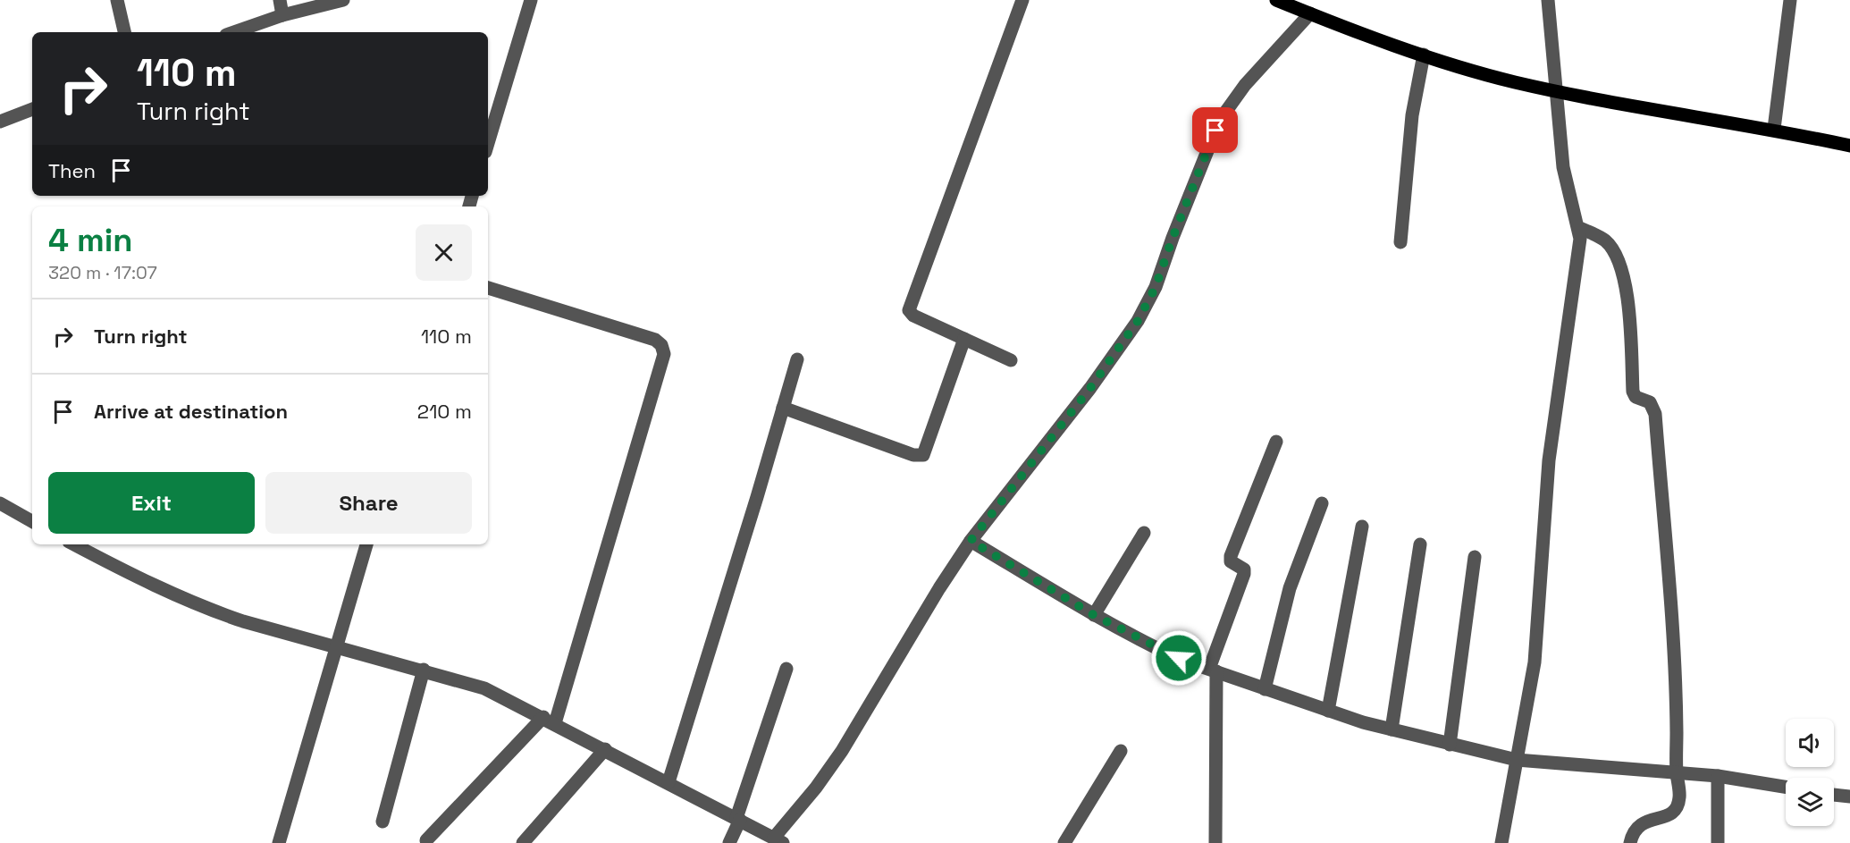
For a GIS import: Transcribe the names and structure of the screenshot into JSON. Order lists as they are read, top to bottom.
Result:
{
  "page": {
    "turn": ["110 m", "Turn right"],
    "then": "Then",
    "heading": ["4 min", "320 m · 17:07"],
    "list": [
      {
        "name": "Turn right",
        "value": "110 m"
      },
      {
        "name": "Arrive at destination",
        "value": "210 m"
      }
    ],
    "buttons": ["Exit", "Share"]
  }
}
